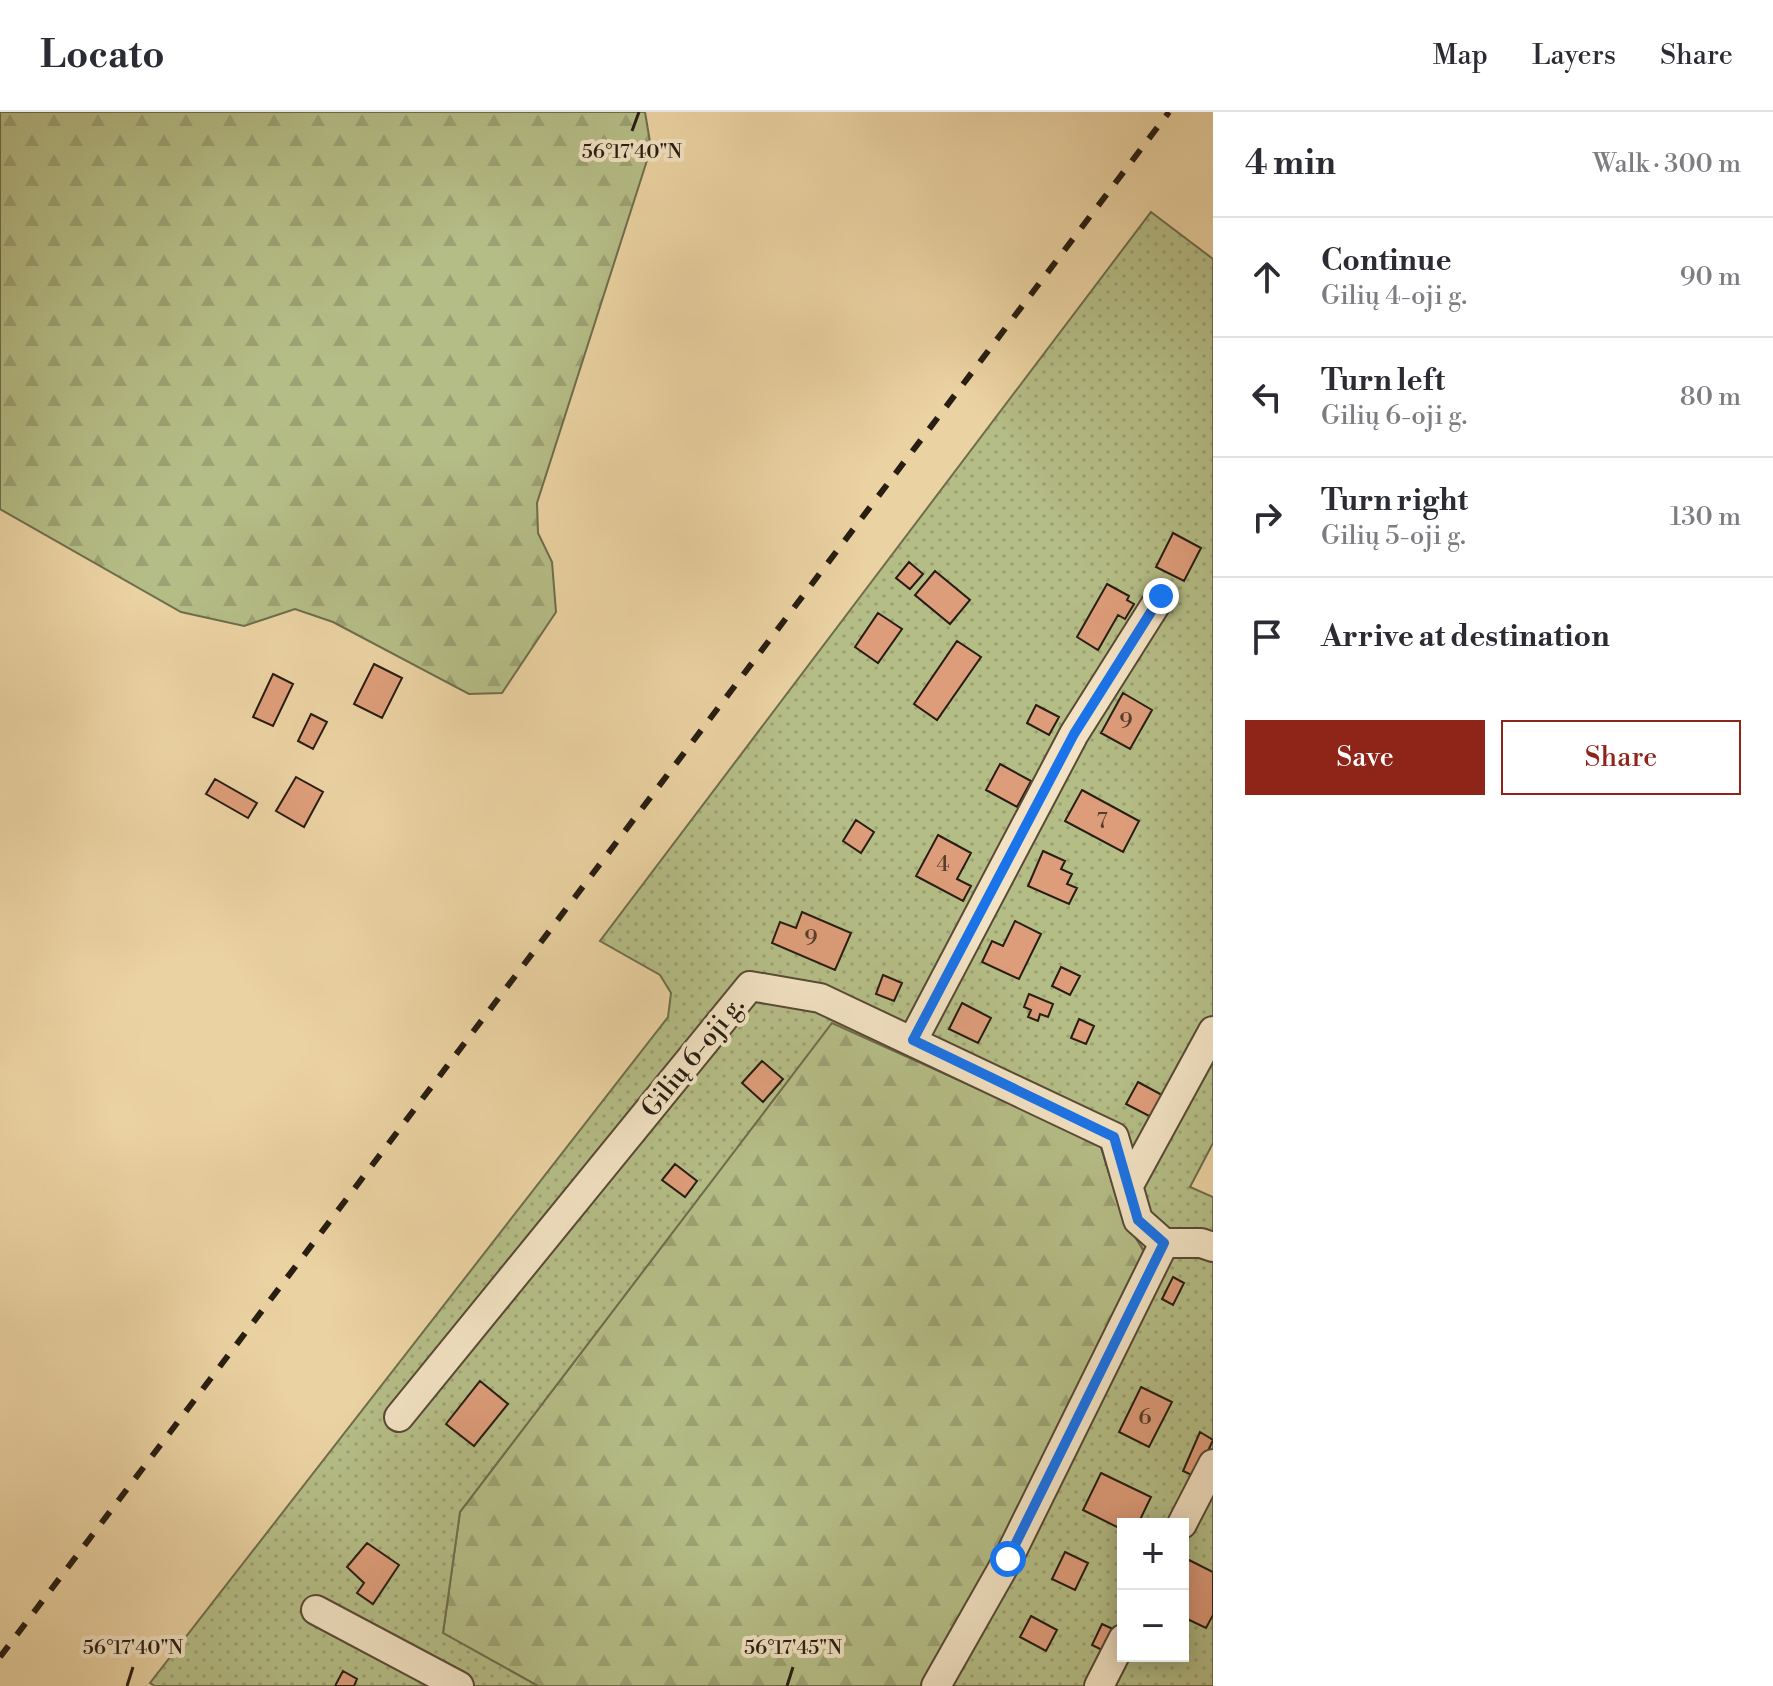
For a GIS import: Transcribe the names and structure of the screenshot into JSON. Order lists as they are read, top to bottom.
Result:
{
  "streets": {
    "street": ["Gilių 6-oji g."]
  },
  "house_numbers": [
    "9",
    "7",
    "4",
    "9",
    "6"
  ],
  "page": {
    "header": "Locato",
    "nav": ["Map", "Layers", "Share"],
    "heading": ["4 min", "Walk · 300 m"],
    "list": [
      ["Continue", "Gilių 4-oji g.", "90 m"],
      ["Turn left", "Gilių 6-oji g.", "80 m"],
      ["Turn right", "Gilių 5-oji g.", "130 m"],
      "Arrive at destination"
    ],
    "buttons": ["Save", "Share"],
    "map_buttons": ["+", "−"]
  },
  "coordinates": ["56°17'40\"N", "56°17'45\"N"]
}
